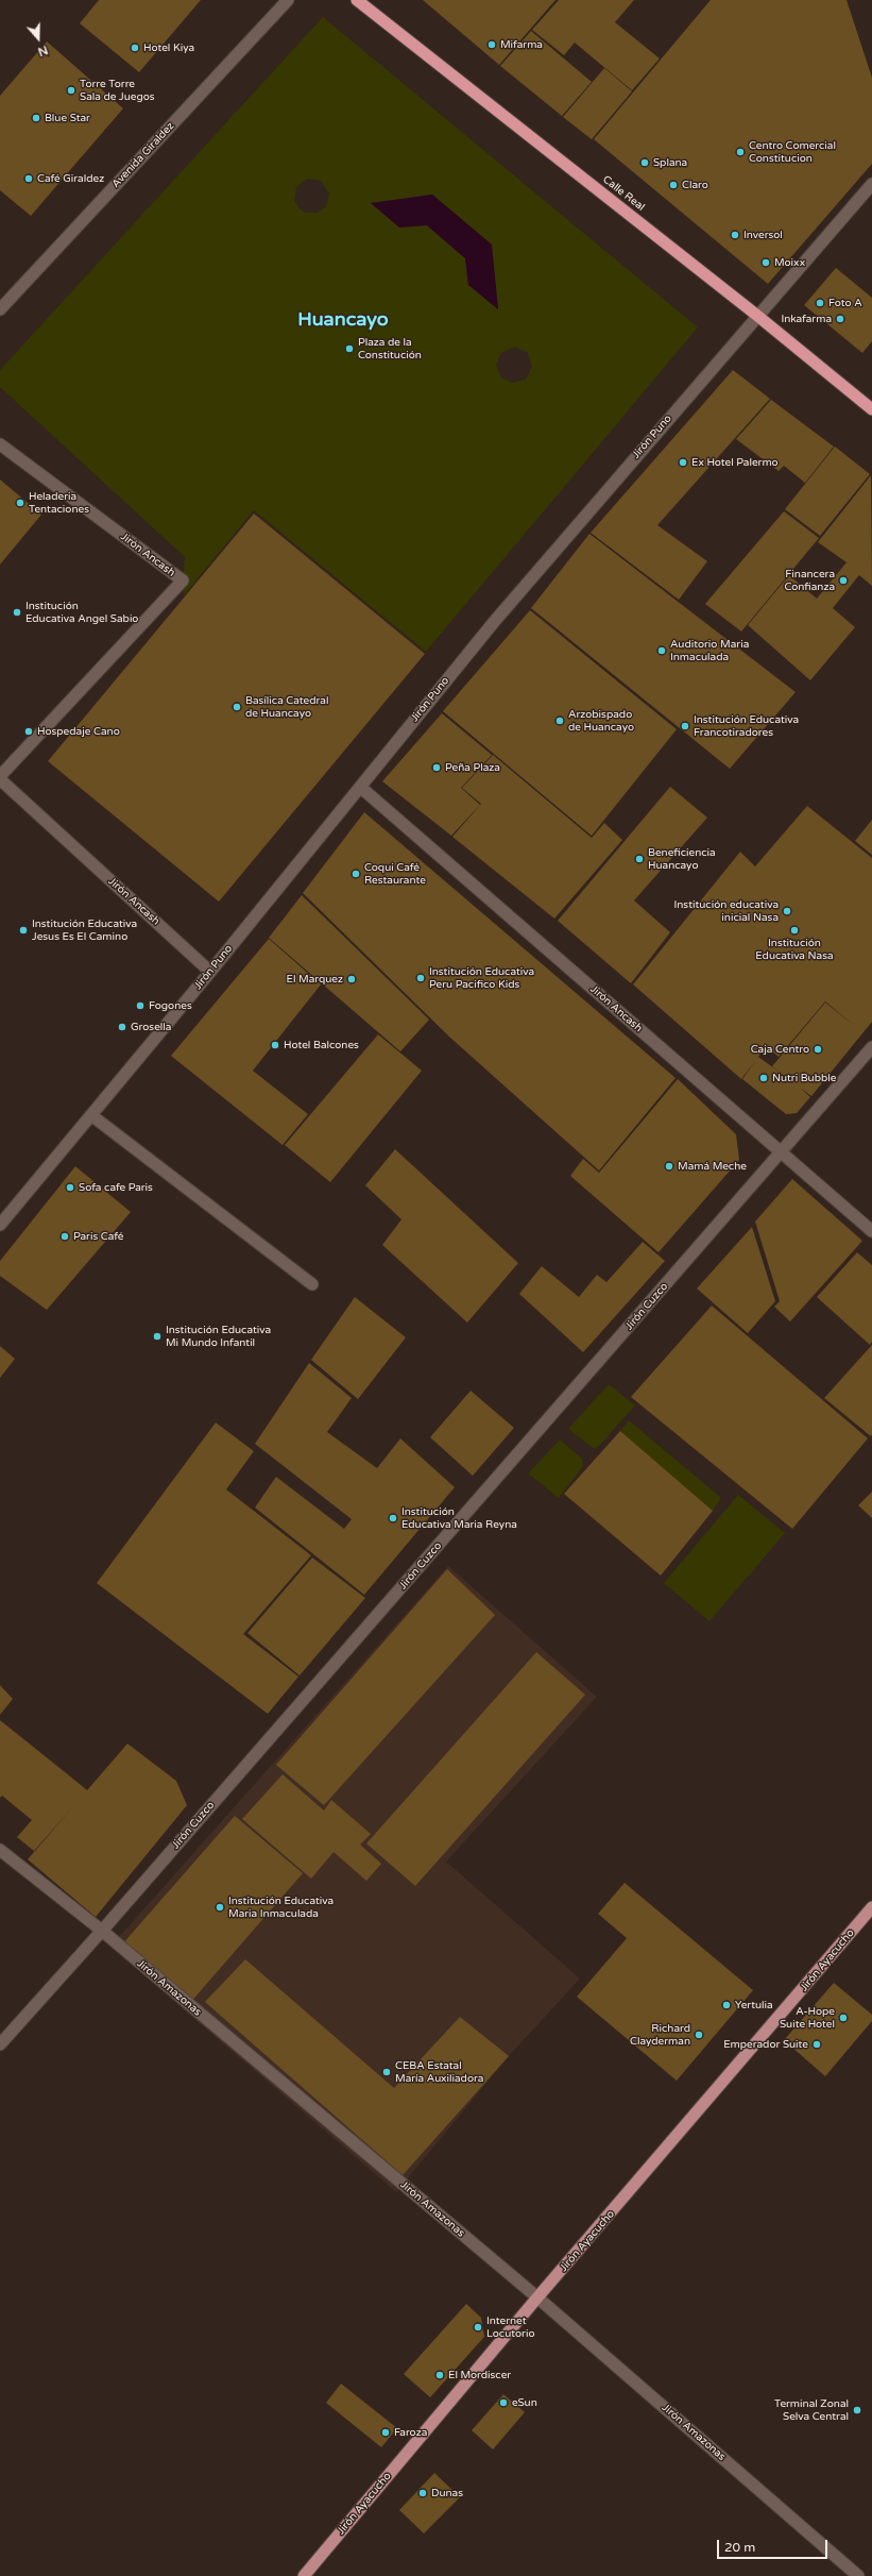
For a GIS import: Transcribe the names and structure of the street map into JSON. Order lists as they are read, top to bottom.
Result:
{
  "streets": {
    "highway": ["Calle Real"],
    "main road": ["Jirón Ayacucho"],
    "street": [
      "Avenida Giraldez",
      "Jirón Puno",
      "Jirón Ancash",
      "Jirón Cuzco",
      "Jirón Amazonas"
    ]
  },
  "crossings": [
    ["Calle Real", "Jirón Puno"],
    ["Jirón Puno", "Jirón Ancash"],
    ["Jirón Ancash", "Jirón Cuzco"],
    ["Jirón Cuzco", "Jirón Amazonas"],
    ["Jirón Ayacucho", "Jirón Amazonas"]
  ],
  "districts": ["Huancayo"],
  "places": [
    "Mifarma",
    "Hotel Kiya",
    "Torre Torre Sala de Juegos",
    "Blue Star",
    "Centro Comercial Constitucion",
    "Splana",
    "Café Giraldez",
    "Claro",
    "Inversol",
    "Moixx",
    "Foto A",
    "Inkafarma",
    "Plaza de la Constitución",
    "Ex Hotel Palermo",
    "Heladeria Tentaciones",
    "Financera Confianza",
    "Institución Educativa Angel Sabio",
    "Auditorio Maria Inmaculada",
    "Basílica Catedral de Huancayo",
    "Arzobispado de Huancayo",
    "Institución Educativa Francotiradores",
    "Hospedaje Cano",
    "Peña Plaza",
    "Beneficiencia Huancayo",
    "Coqui Café Restaurante",
    "Institución educativa inicial Nasa",
    "Institución Educativa Jesus Es El Camino",
    "Institución Educativa Nasa",
    "Institución Educativa Peru Pacifico Kids",
    "El Marquez",
    "Fogones",
    "Grosella",
    "Hotel Balcones",
    "Caja Centro",
    "Nutri Bubble",
    "Mamá Meche",
    "Sofa cafe Paris",
    "Paris Café",
    "Institución Educativa Mi Mundo Infantil",
    "Institución Educativa Maria Reyna",
    "Institución Educativa Maria Inmaculada",
    "Yertulia",
    "A-Hope Suite Hotel",
    "Richard Clayderman",
    "Emperador Suite",
    "CEBA Estatal María Auxiliadora",
    "Internet Locutorio",
    "El Mordiscer",
    "eSun",
    "Terminal Zonal Selva Central",
    "Faroza",
    "Dunas"
  ],
  "scale_bar": "20 m",
  "north": "bottom"
}
